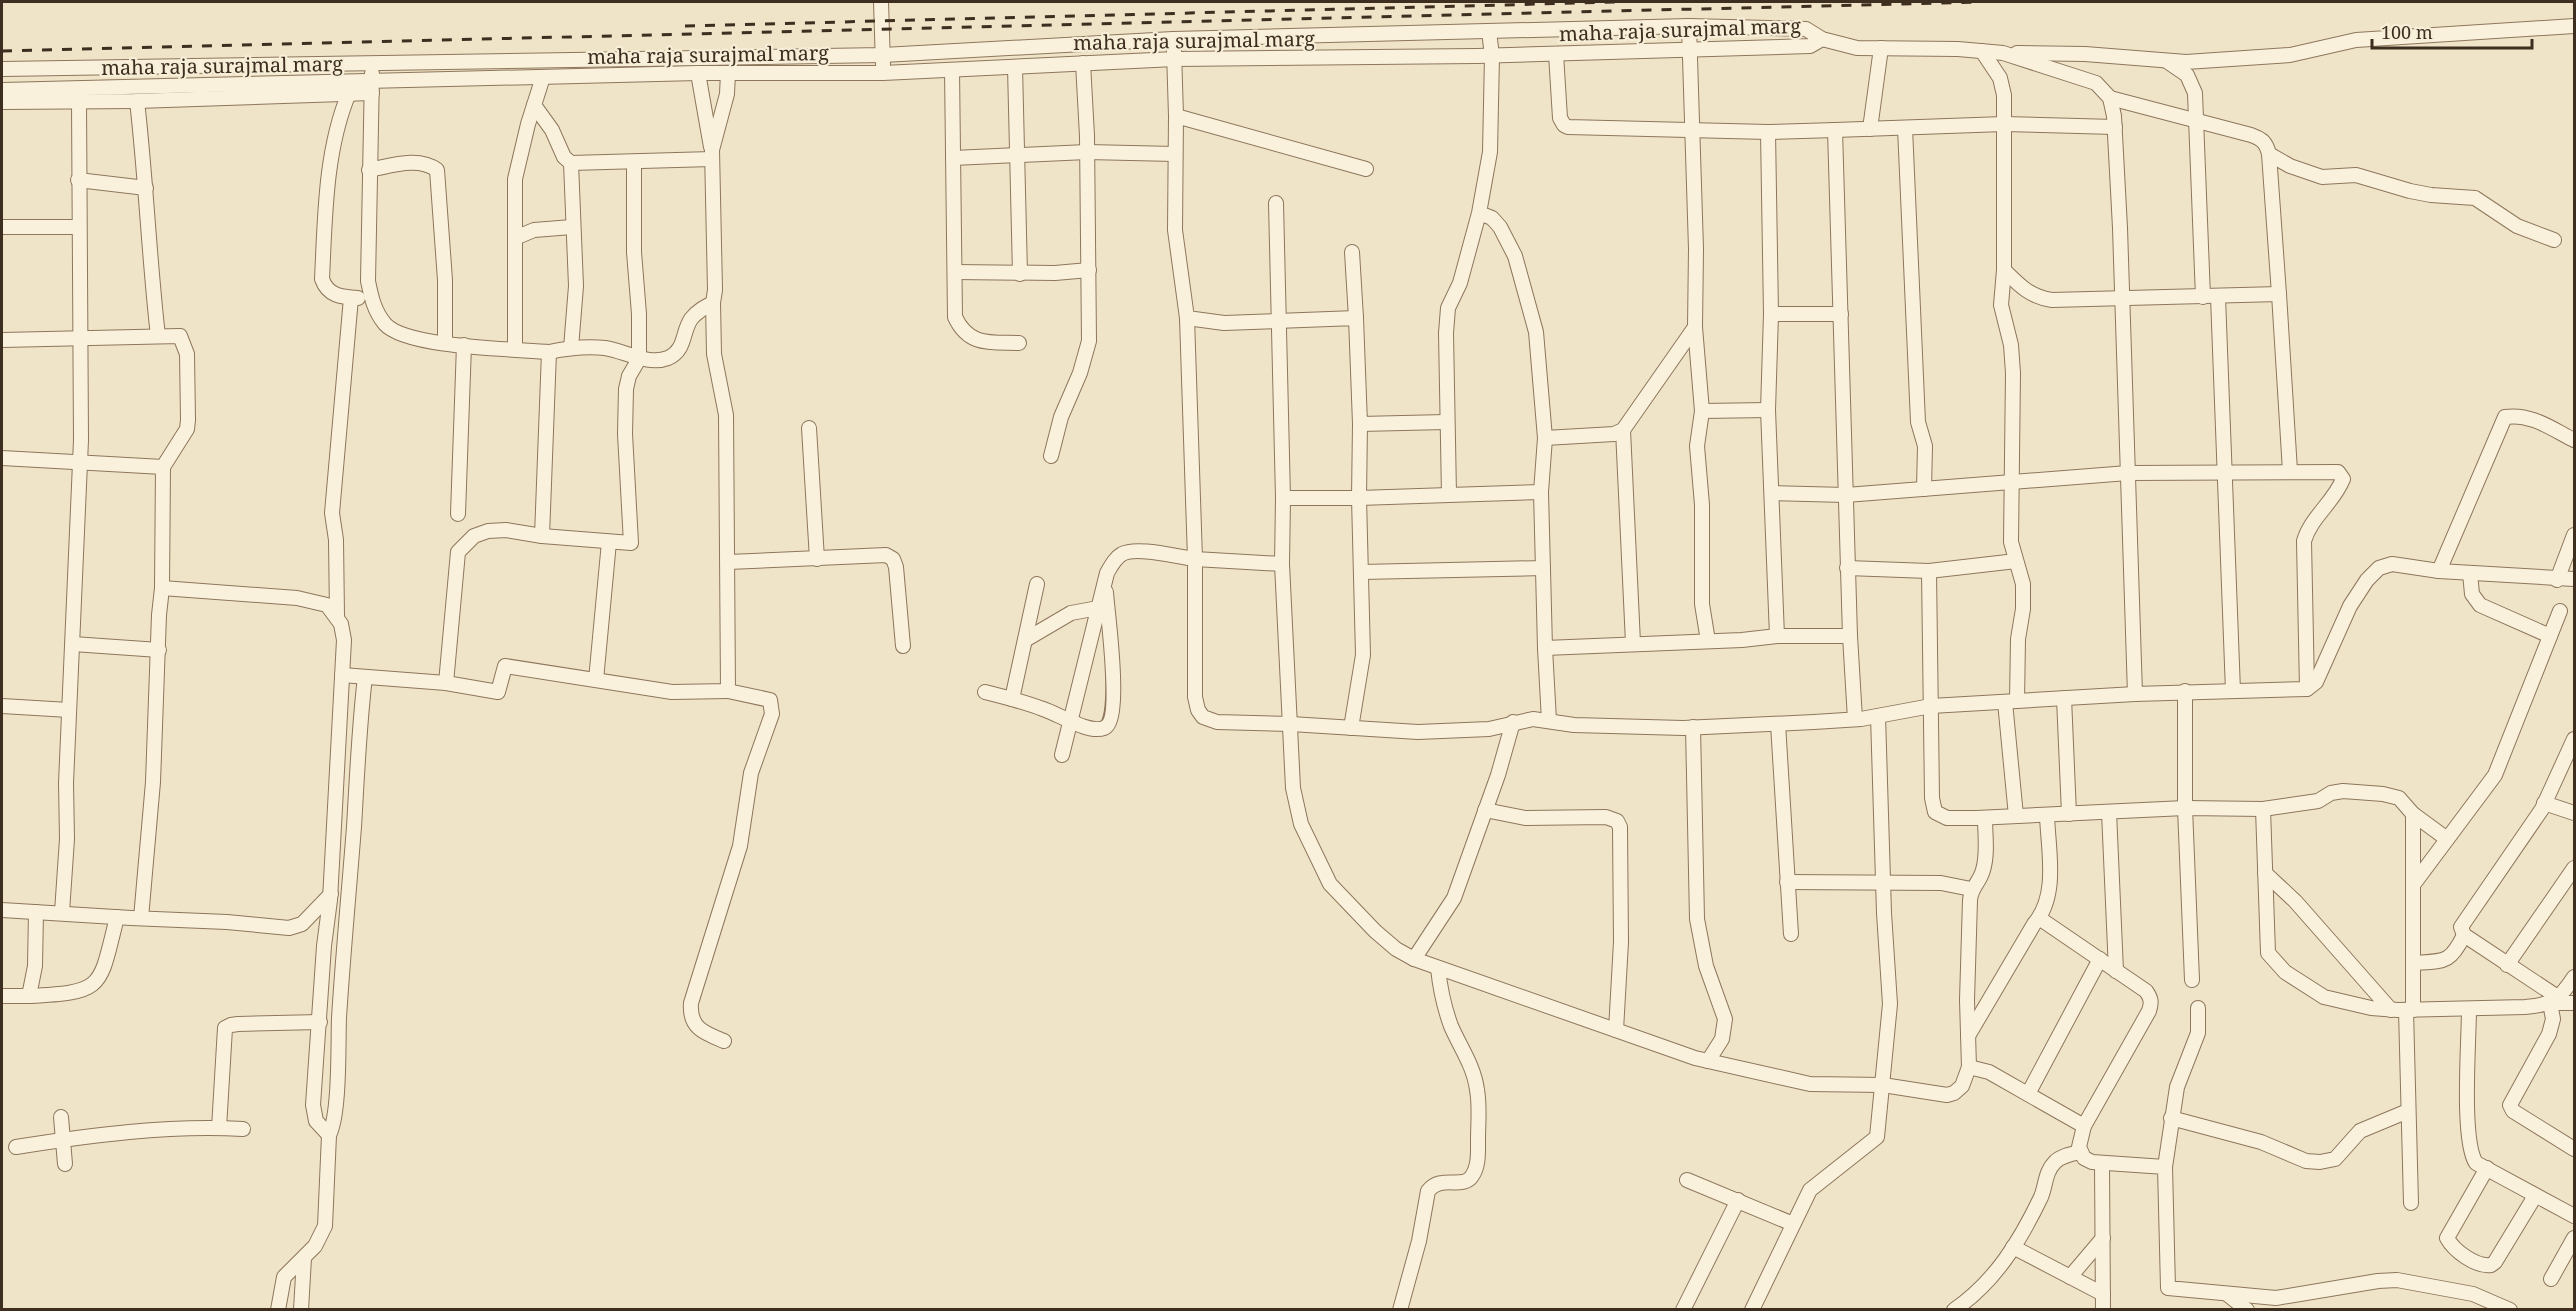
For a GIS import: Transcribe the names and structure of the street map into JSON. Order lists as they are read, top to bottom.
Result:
{
  "streets": {
    "street": ["maha raja surajmal marg"]
  },
  "scale_bar": "100 m"
}
